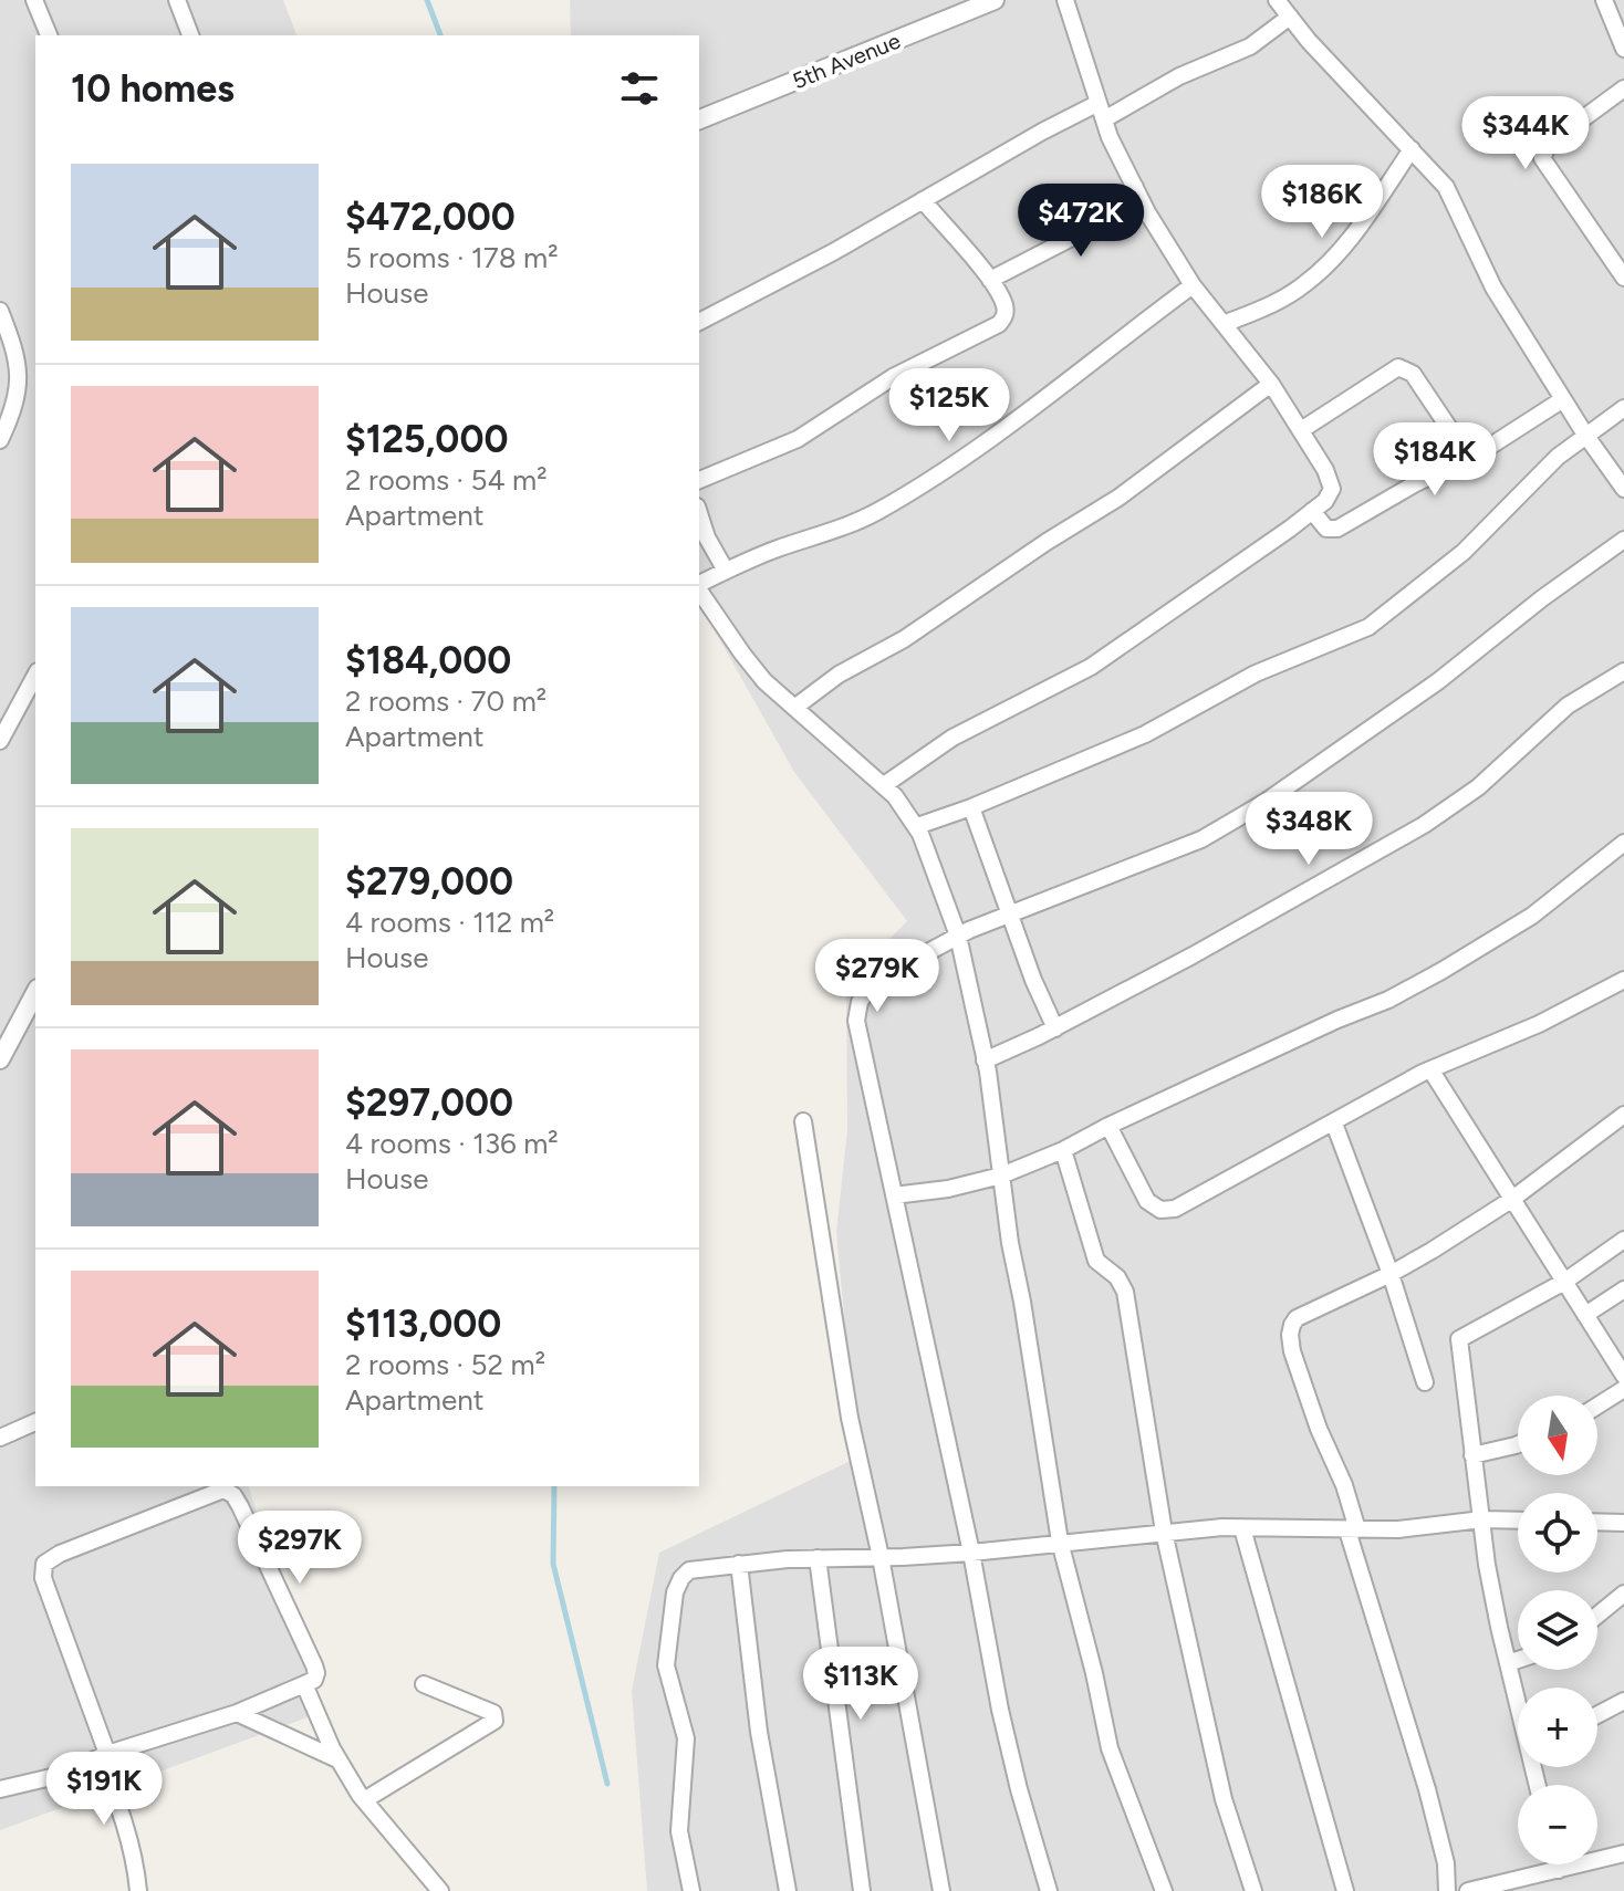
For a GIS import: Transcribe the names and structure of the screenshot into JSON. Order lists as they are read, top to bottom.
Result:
{
  "streets": {
    "street": ["5th Avenue"]
  },
  "north": "bottom",
  "page": {
    "heading": "10 homes",
    "price": [
      "$344K",
      "$186K",
      "$472K",
      "$125K",
      "$184K",
      "$348K",
      "$279K",
      "$297K",
      "$113K",
      "$191K"
    ],
    "list": [
      {
        "name": "$472,000",
        "note": "5 rooms · 178 m² · House"
      },
      {
        "name": "$125,000",
        "note": "2 rooms · 54 m² · Apartment"
      },
      {
        "name": "$184,000",
        "note": "2 rooms · 70 m² · Apartment"
      },
      {
        "name": "$279,000",
        "note": "4 rooms · 112 m² · House"
      },
      {
        "name": "$297,000",
        "note": "4 rooms · 136 m² · House"
      },
      {
        "name": "$113,000",
        "note": "2 rooms · 52 m² · Apartment"
      }
    ],
    "map_buttons": ["+", "−"]
  }
}
